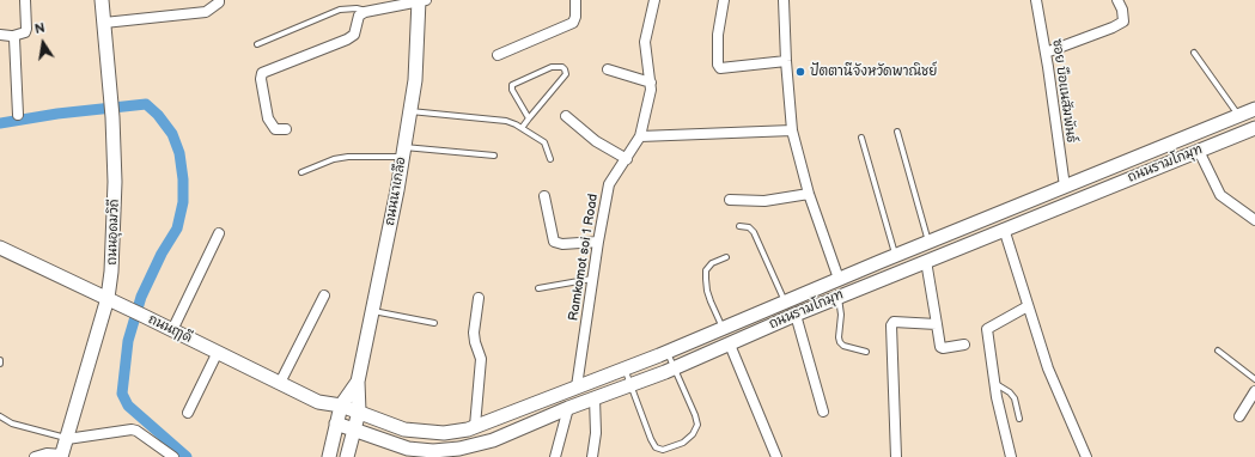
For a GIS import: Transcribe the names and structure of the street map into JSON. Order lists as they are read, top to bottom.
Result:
{
  "streets": {
    "main road": [
      "ถนนรามโกมุท",
      "ถนนนาเกลือ",
      "ถนนอุดมวิถี",
      "ถนนฤๅดี"
    ],
    "street": ["ซอย บือแนสัมพันธ์", "Ramkomot soi 1 Road"]
  },
  "crossings": [
    ["ซอย บือแนสัมพันธ์", "ถนนรามโกมุท"],
    ["ถนนรามโกมุท", "ถนนนาเกลือ"],
    ["ถนนรามโกมุท", "Ramkomot soi 1 Road"],
    ["ถนนรามโกมุท", "ถนนฤๅดี"],
    ["ถนนนาเกลือ", "ถนนฤๅดี"],
    ["ถนนอุดมวิถี", "ถนนฤๅดี"]
  ],
  "places": ["ปัตตานีจังหวัดพาณิชย์"],
  "north": "top"
}
